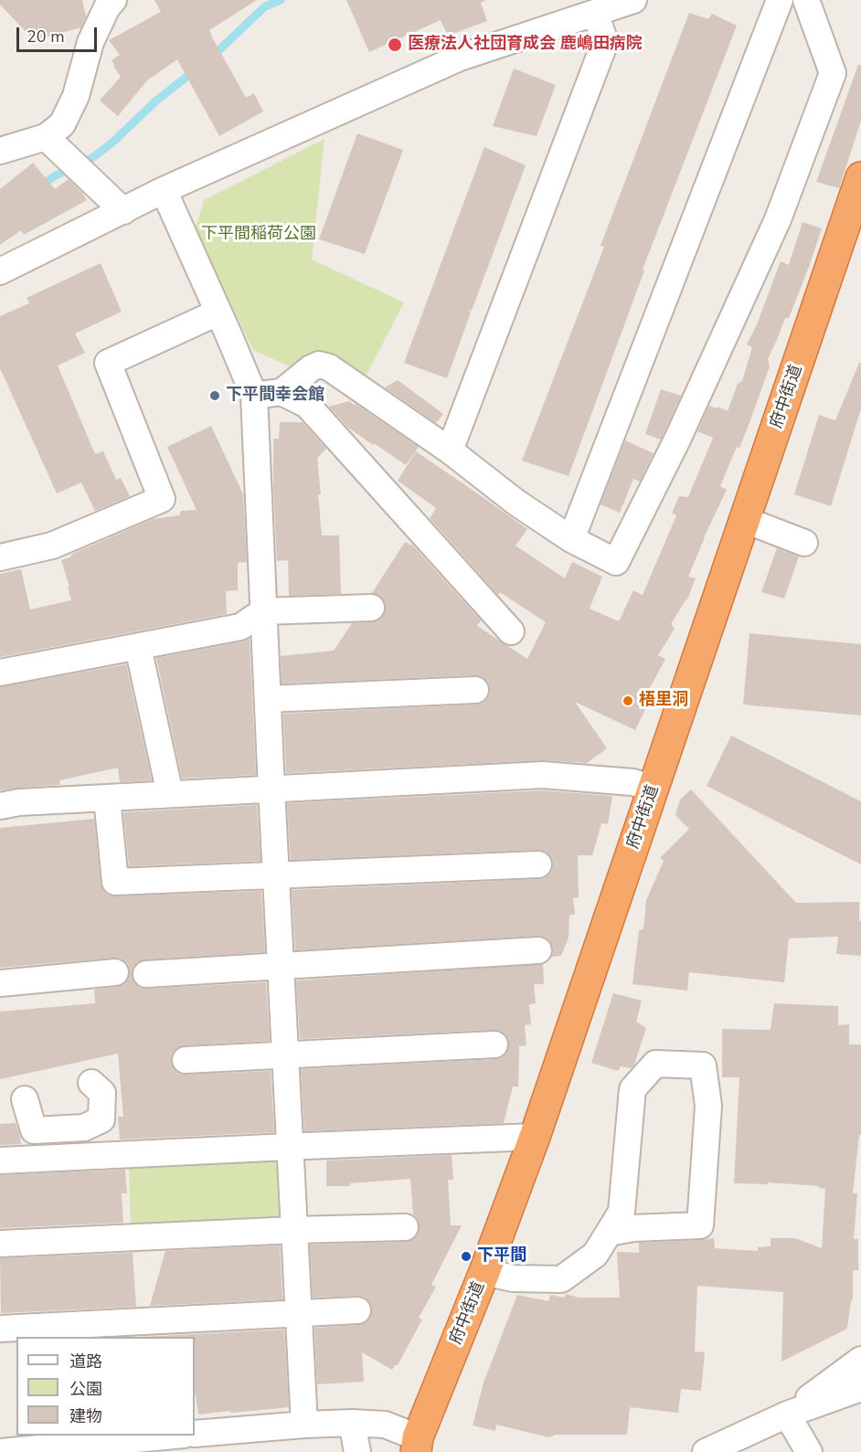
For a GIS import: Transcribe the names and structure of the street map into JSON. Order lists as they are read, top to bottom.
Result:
{
  "streets": {
    "highway": ["府中街道"]
  },
  "parks": ["下平間稲荷公園"],
  "places": [
    "医療法人社団育成会 鹿嶋田病院",
    "下平間幸会館",
    "梧里洞",
    "下平間"
  ],
  "legend": ["道路", "公園", "建物"],
  "scale_bar": "20 m"
}
